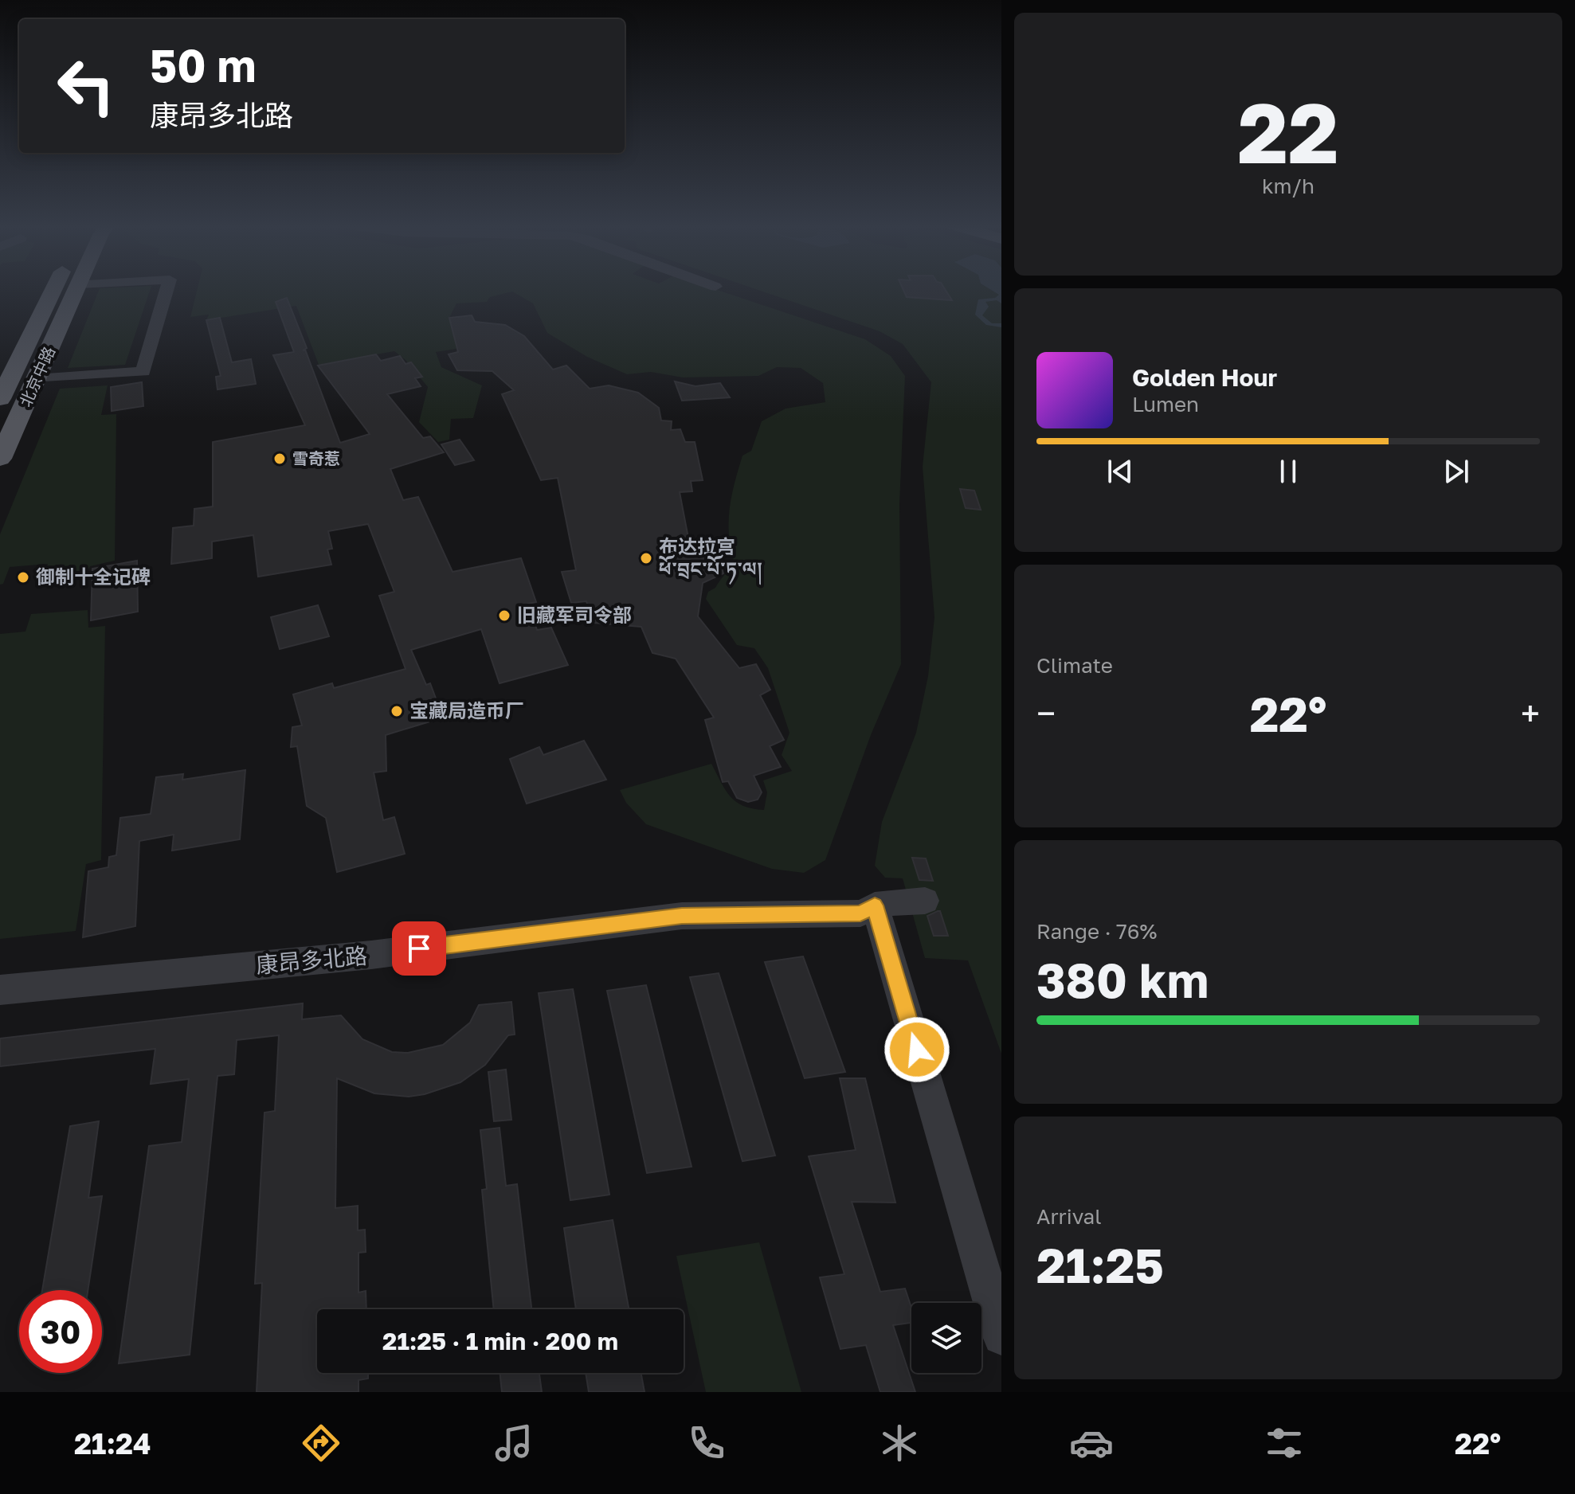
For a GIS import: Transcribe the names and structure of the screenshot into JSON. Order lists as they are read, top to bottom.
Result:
{
  "streets": {
    "main road": ["北京中路"],
    "street": ["康昂多北路"]
  },
  "places": [
    "雪奇惹",
    "布达拉宫 ཕོ་བྲང་པོ་ཏ་ལ།",
    "御制十全记碑",
    "旧藏军司令部",
    "宝藏局造币厂"
  ],
  "page": {
    "tile": [
      ["22", "km/h"],
      "Climate",
      ["Range · 76%", "380 km"],
      ["Arrival", "21:25"]
    ],
    "turn": ["50 m", "康昂多北路"],
    "song": ["Golden Hour", "Lumen"],
    "heat": ["−", "22°", "+"],
    "limit": "30",
    "trip": "21:25 · 1 min · 200 m",
    "tabs": ["21:24", "22°"]
  }
}
